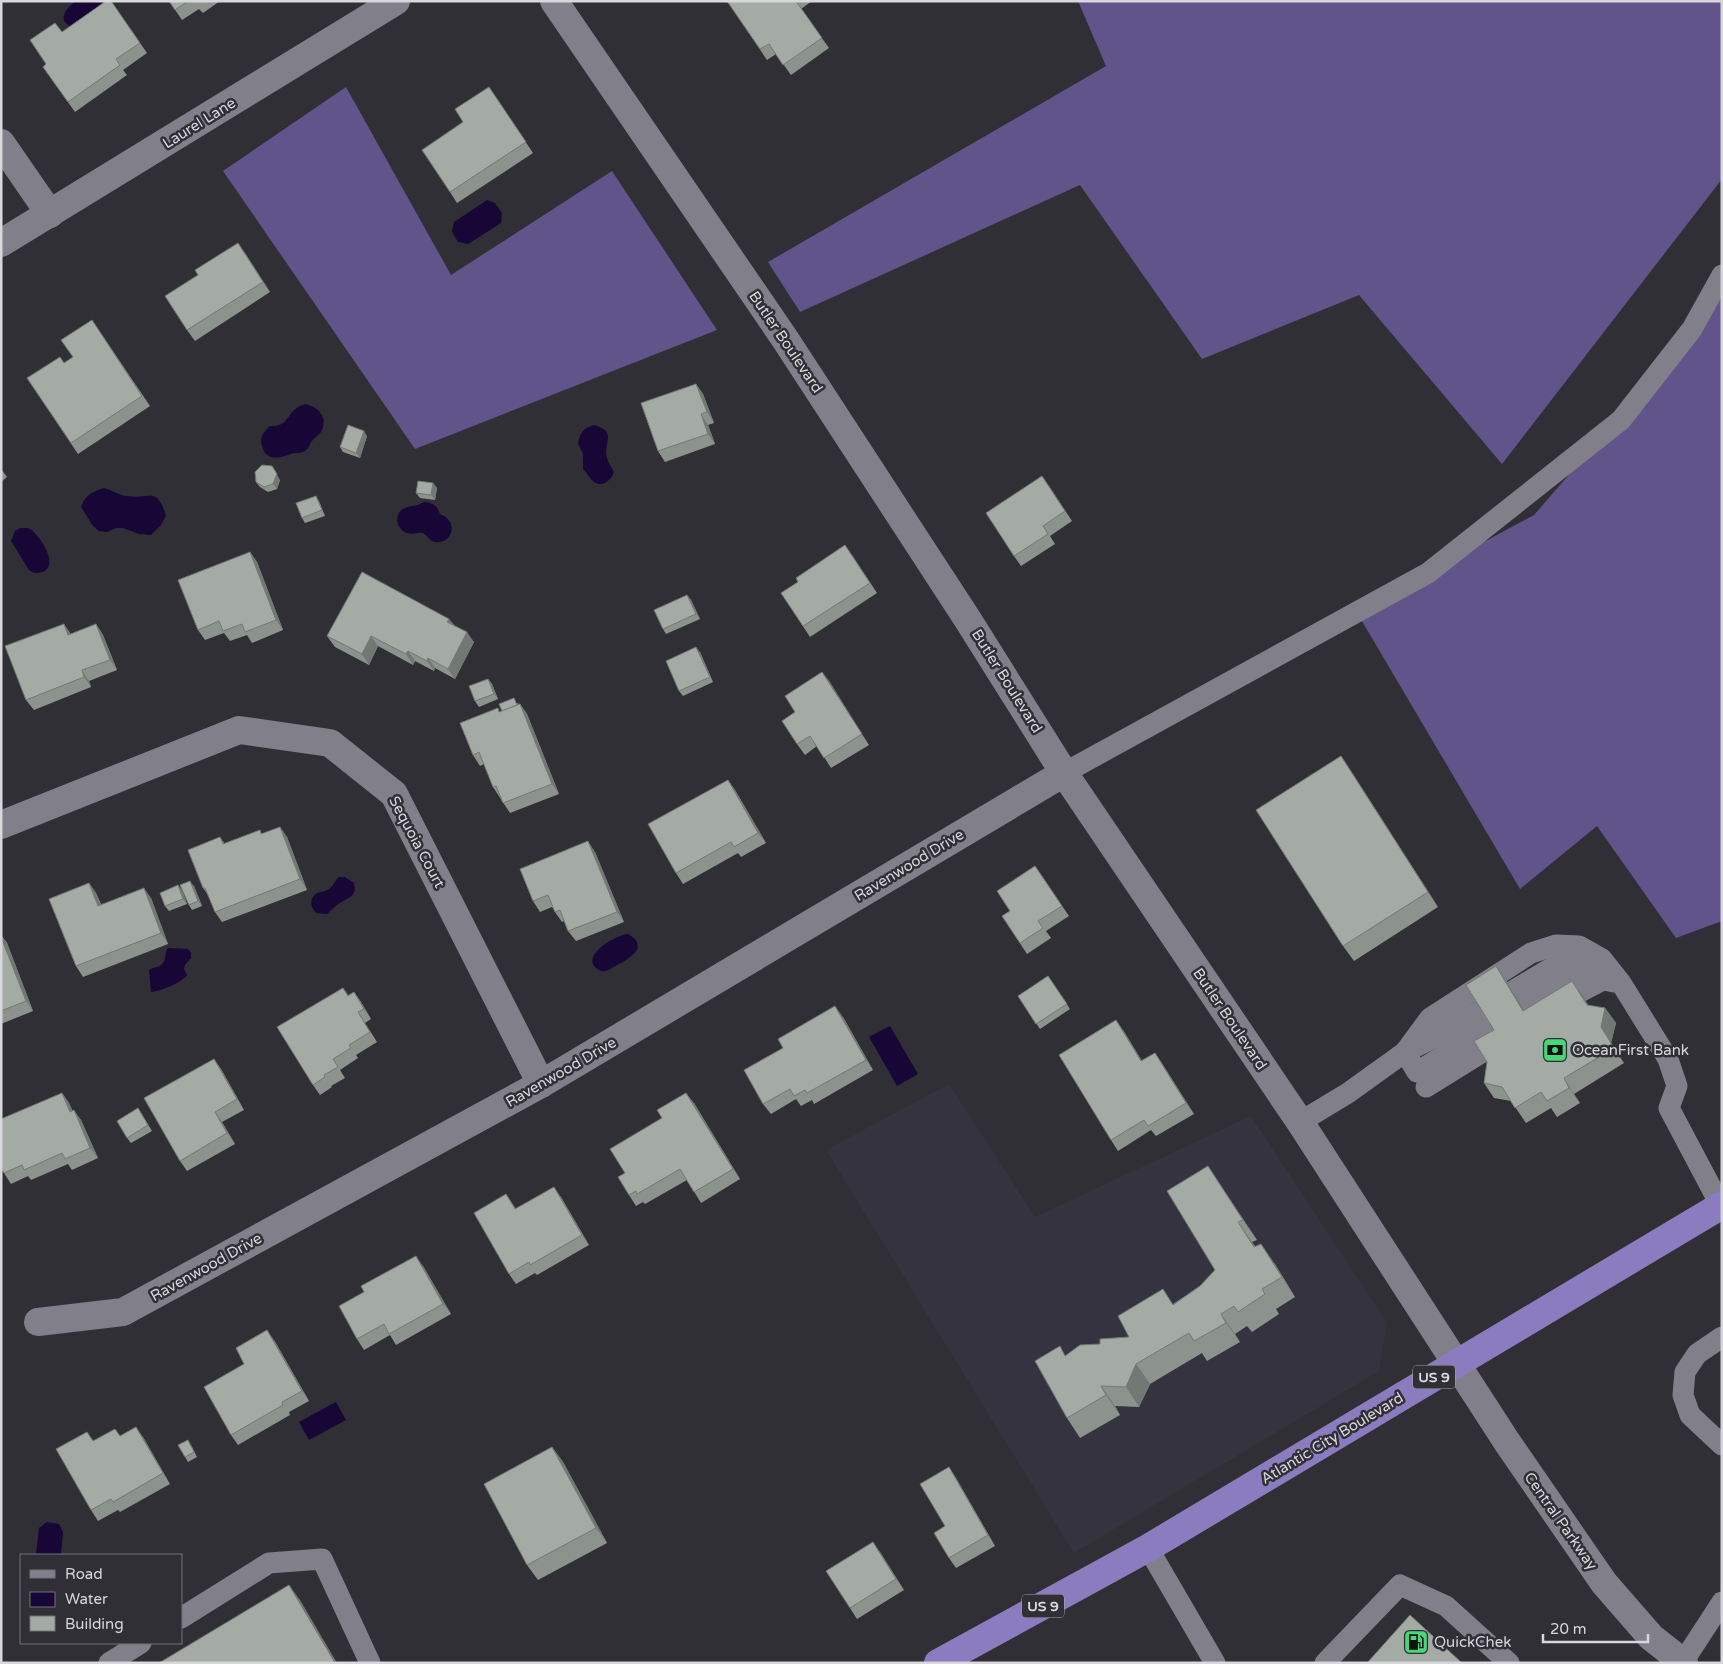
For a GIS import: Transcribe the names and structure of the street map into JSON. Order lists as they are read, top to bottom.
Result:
{
  "streets": {
    "highway": ["US 9", "Atlantic City Boulevard"],
    "street": [
      "Laurel Lane",
      "Butler Boulevard",
      "Sequoia Court",
      "Ravenwood Drive",
      "Central Parkway"
    ]
  },
  "crossings": [
    ["Butler Boulevard", "Ravenwood Drive"],
    ["Butler Boulevard", "Atlantic City Boulevard"],
    ["Butler Boulevard", "Central Parkway"],
    ["Sequoia Court", "Ravenwood Drive"],
    ["Atlantic City Boulevard", "Central Parkway"]
  ],
  "places": {
    "bank": ["OceanFirst Bank"],
    "fuel station": ["QuickChek"]
  },
  "legend": ["Road", "Water", "Building"],
  "scale_bar": "20 m"
}
